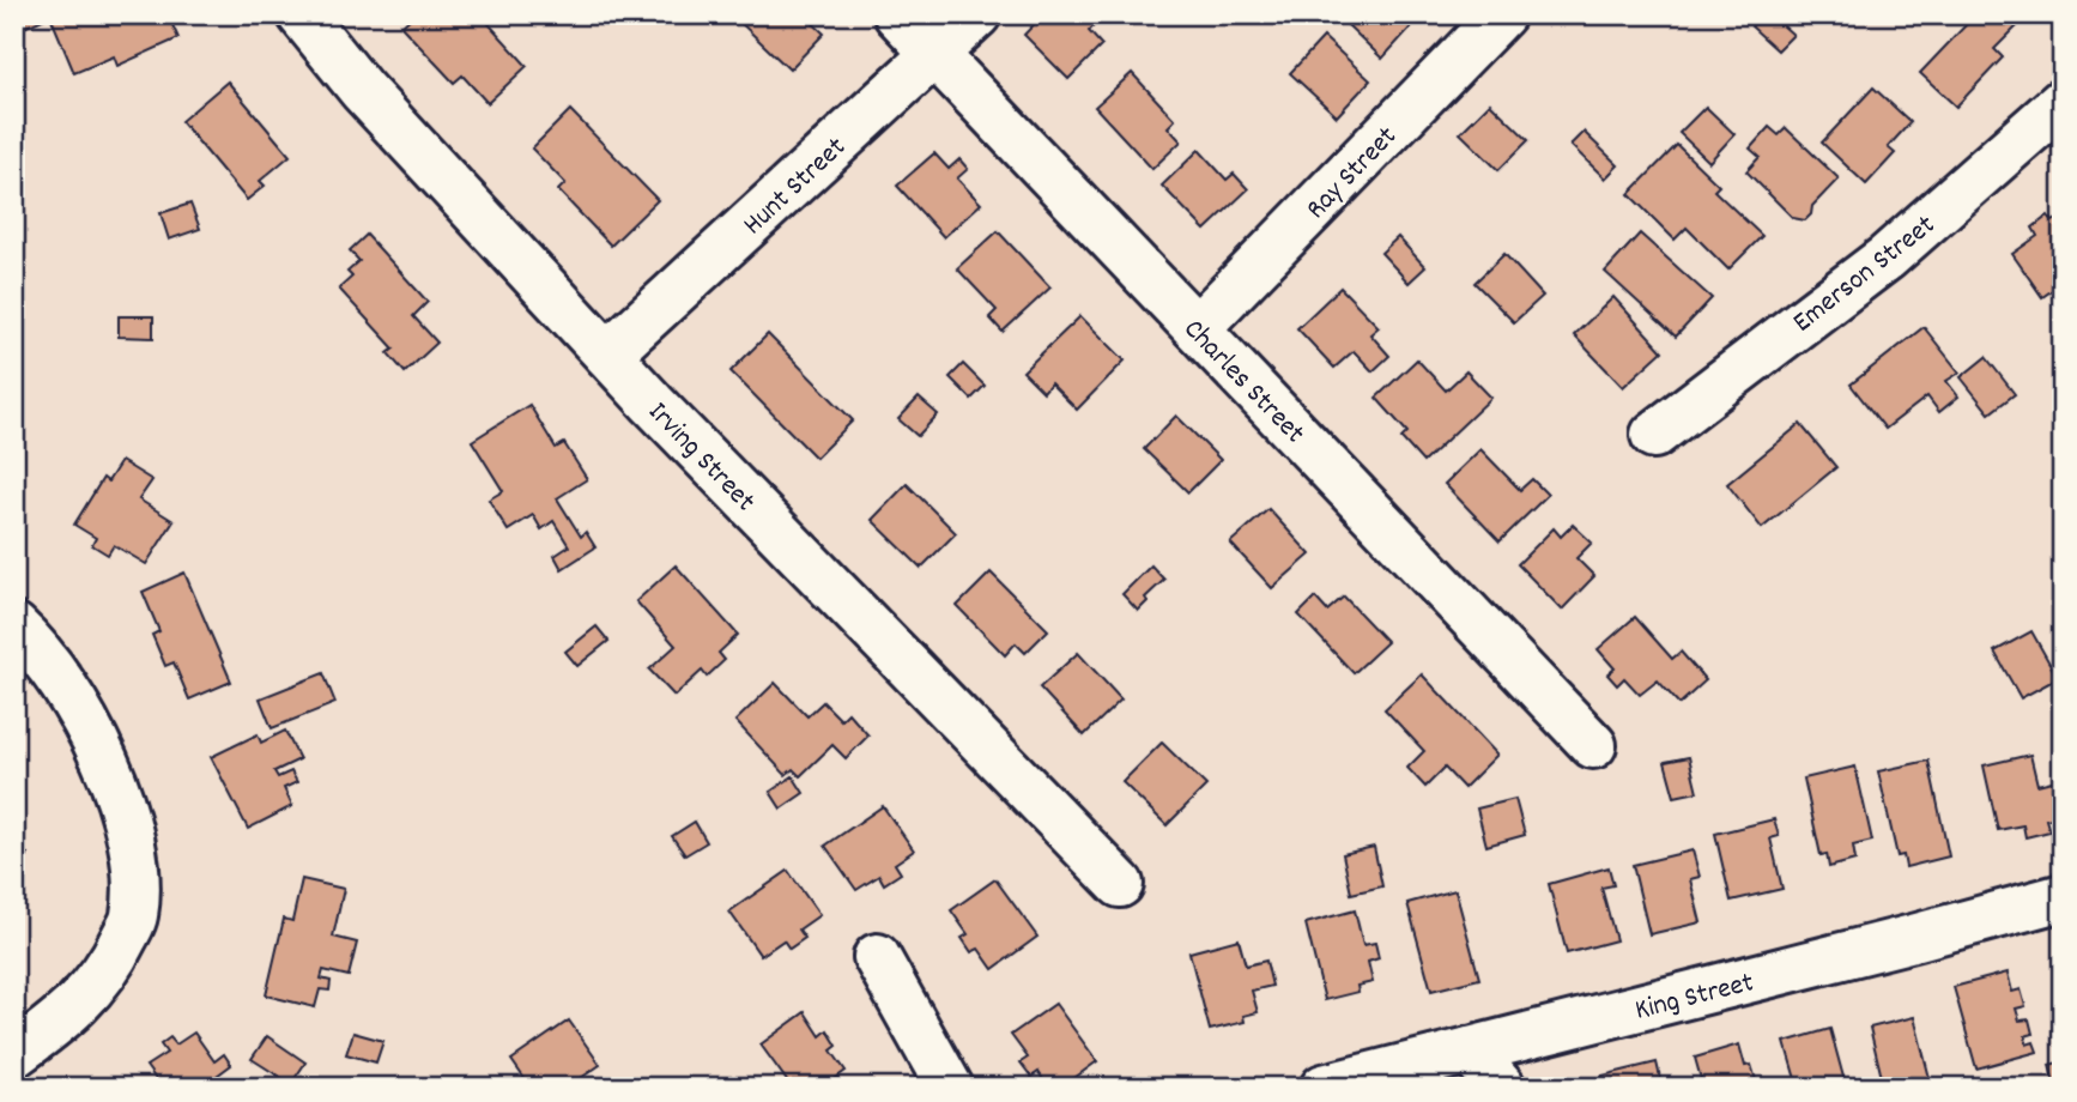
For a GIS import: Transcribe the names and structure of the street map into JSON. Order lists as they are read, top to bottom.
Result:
{
  "streets": {
    "street": [
      "Ray Street",
      "Hunt Street",
      "Emerson Street",
      "Charles Street",
      "Irving Street",
      "King Street"
    ]
  },
  "crossings": [
    ["Ray Street", "Charles Street"],
    ["Hunt Street", "Charles Street"],
    ["Hunt Street", "Irving Street"]
  ]
}
